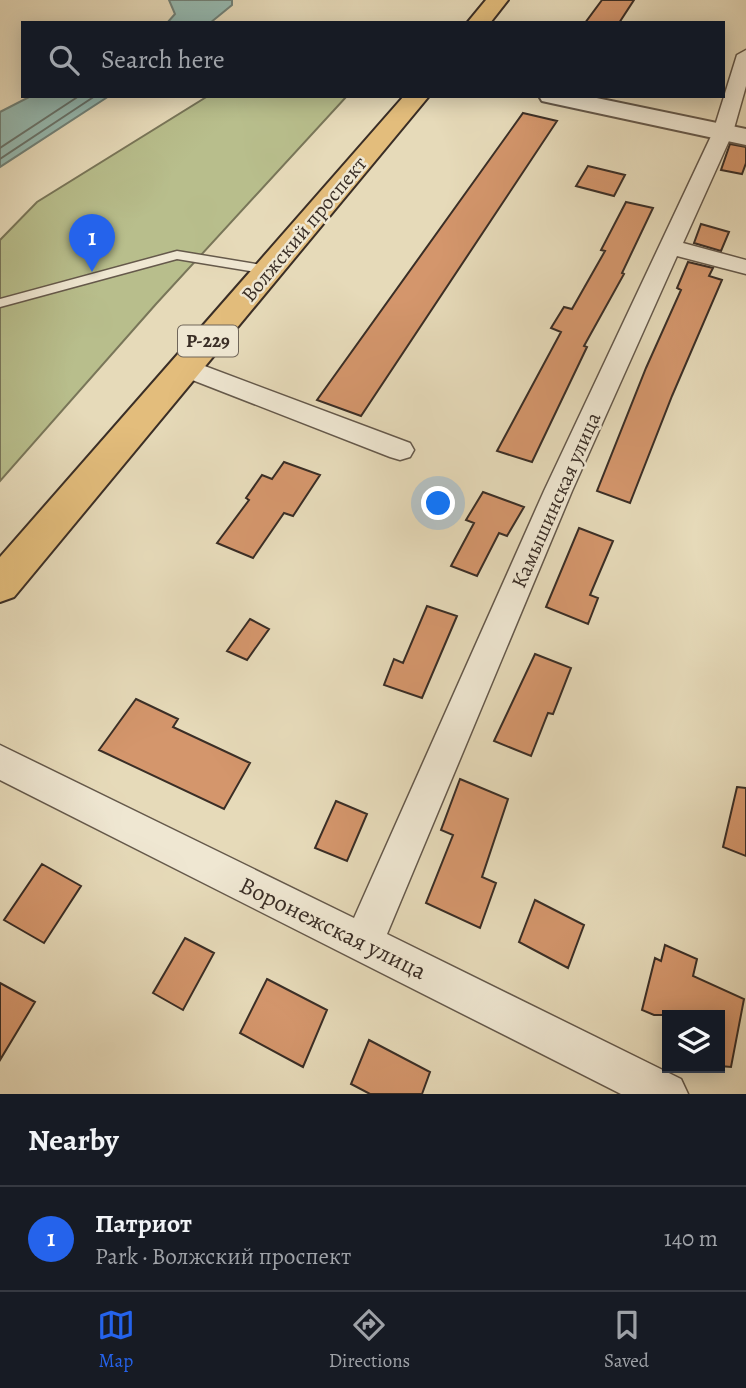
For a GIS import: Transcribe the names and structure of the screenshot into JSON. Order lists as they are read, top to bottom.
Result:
{
  "streets": {
    "main road": ["Волжский проспект", "Р-229"],
    "street": ["Камышинская улица", "Воронежская улица"]
  },
  "crossings": [
    ["Камышинская улица", "Воронежская улица"]
  ],
  "page": {
    "search": "Search here",
    "pins": "1",
    "heading": "Nearby",
    "list": [
      {
        "mark": "1",
        "name": "Патриот",
        "note": "Park · Волжский проспект",
        "value": "140 m"
      }
    ],
    "nav": ["Map", "Directions", "Saved"]
  }
}
